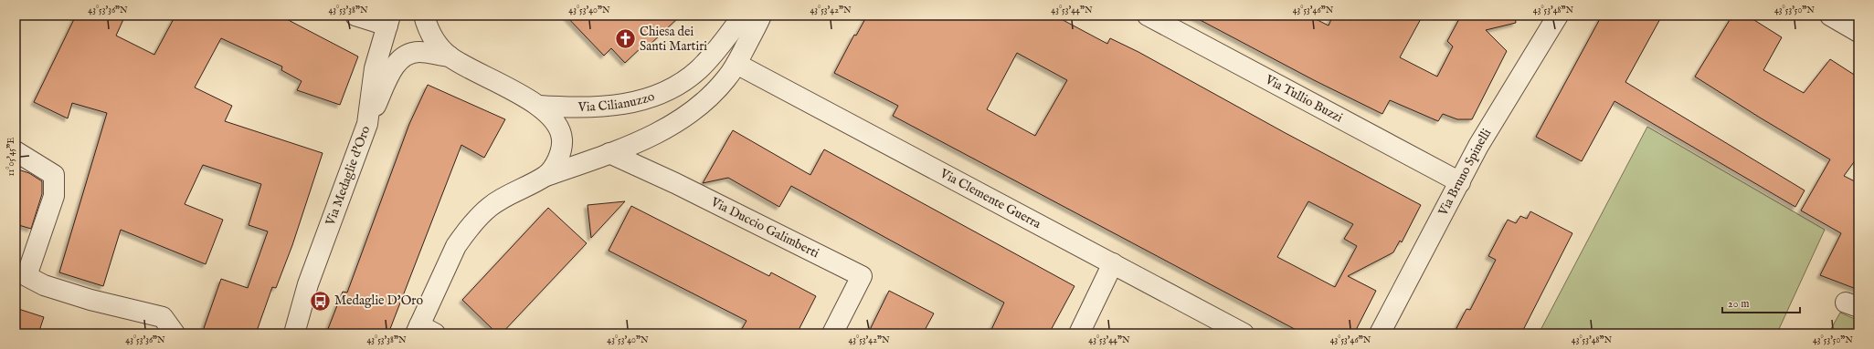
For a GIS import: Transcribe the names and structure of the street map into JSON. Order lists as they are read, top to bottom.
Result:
{
  "streets": {
    "street": [
      "Via Tullio Buzzi",
      "Via Cilianuzzo",
      "Via Bruno Spinelli",
      "Via Medaglie d'Oro",
      "Via Clemente Guerra",
      "Via Duccio Galimberti"
    ]
  },
  "crossings": [
    ["Via Tullio Buzzi", "Via Bruno Spinelli"]
  ],
  "places": {
    "church": ["Chiesa dei Santi Martiri"],
    "bus stop": ["Medaglie D'Oro"]
  },
  "scale_bar": "20 m",
  "coordinates": [
    "43°53'36\"N",
    "43°53'38\"N",
    "43°53'40\"N",
    "43°53'42\"N",
    "43°53'44\"N",
    "43°53'46\"N",
    "43°53'48\"N",
    "43°53'50\"N",
    "11°05'45\"E"
  ]
}
